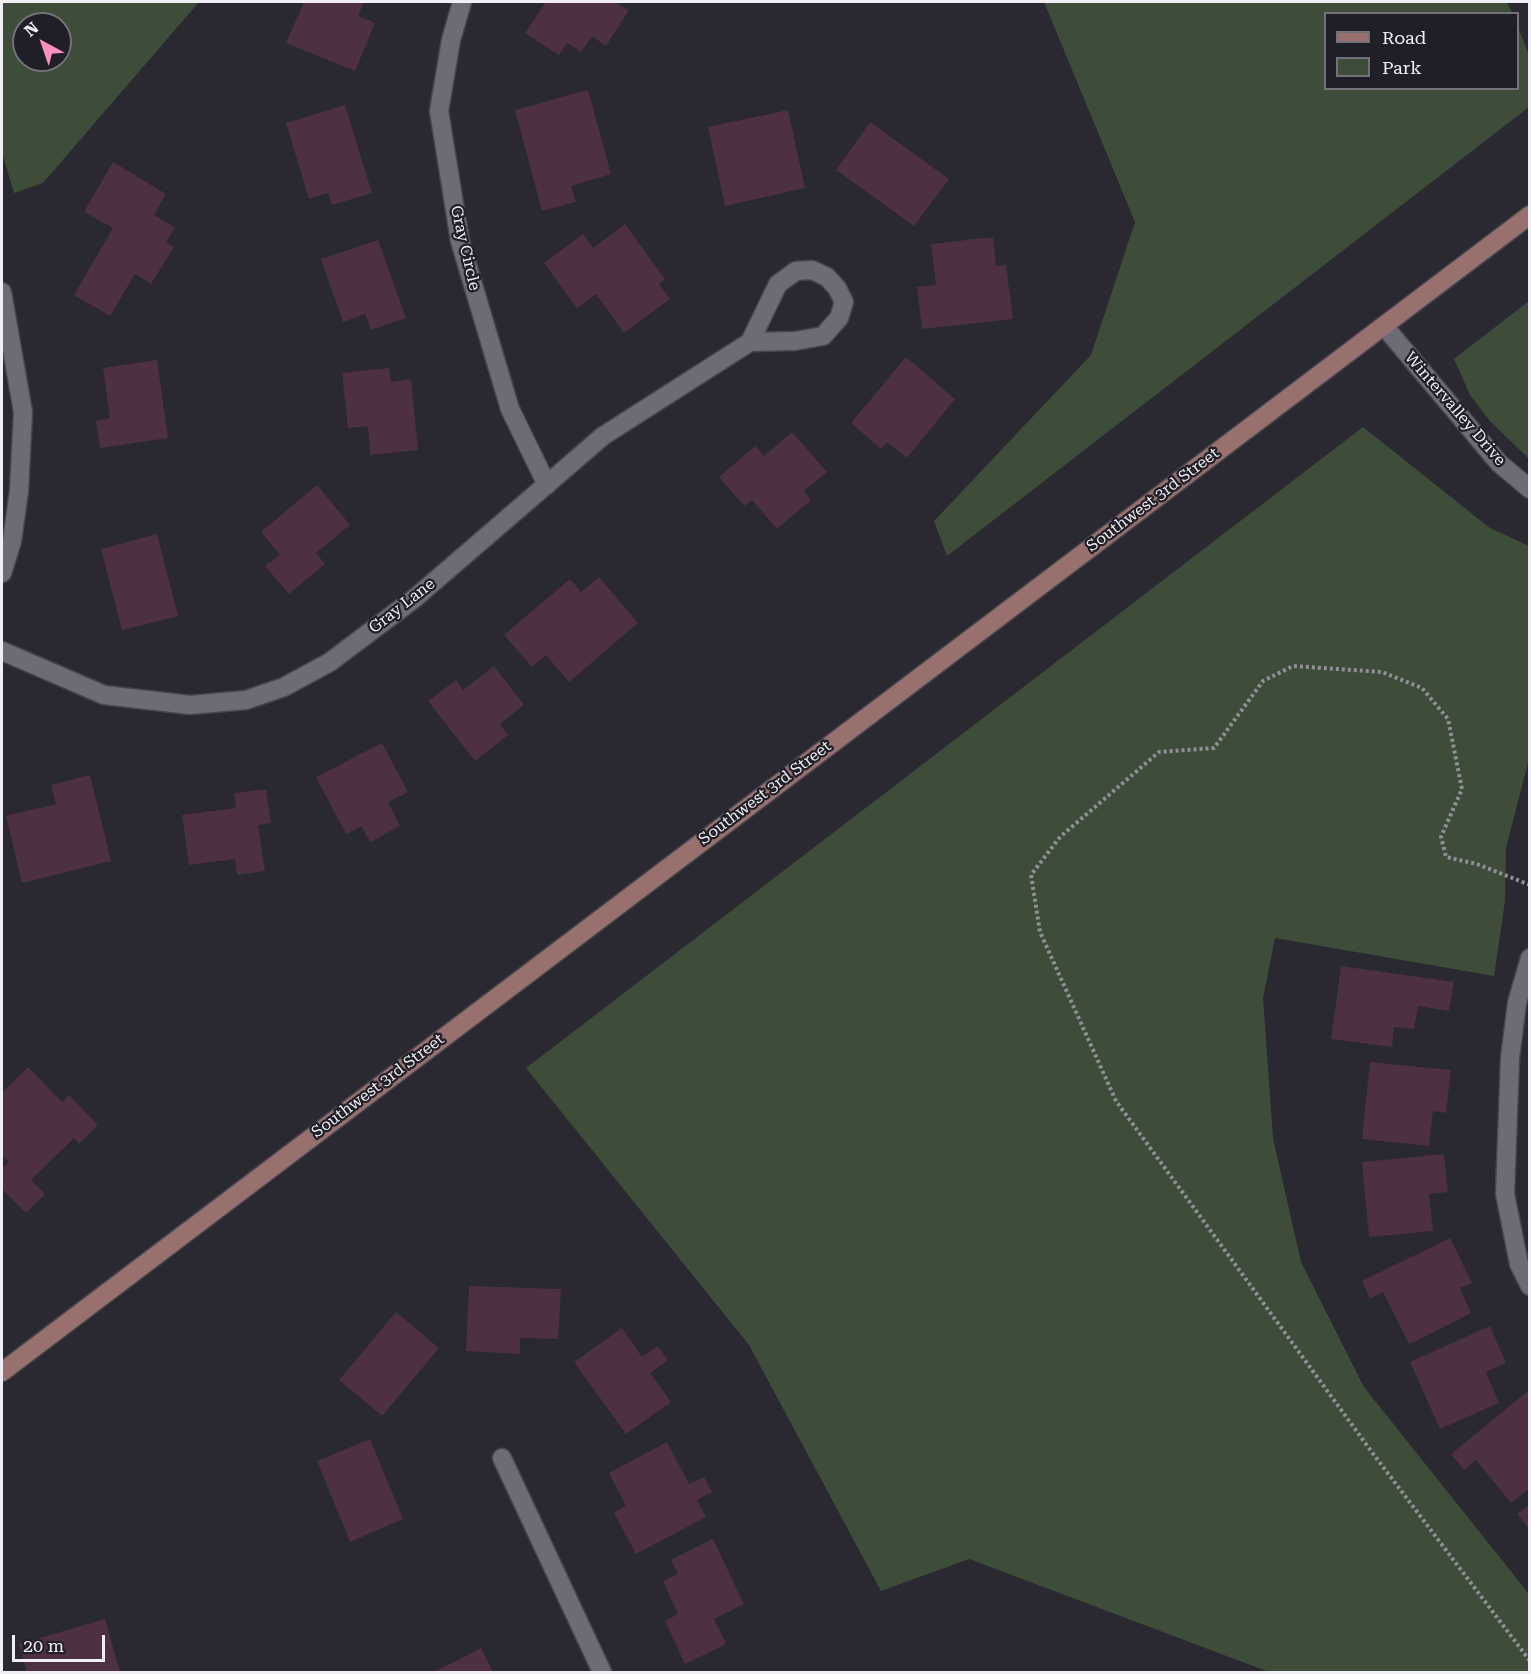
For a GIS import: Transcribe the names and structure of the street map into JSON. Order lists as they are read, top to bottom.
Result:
{
  "streets": {
    "main road": ["Southwest 3rd Street"],
    "street": ["Gray Circle", "Wintervalley Drive", "Gray Lane"]
  },
  "crossings": [
    ["Gray Circle", "Gray Lane"],
    ["Wintervalley Drive", "Southwest 3rd Street"]
  ],
  "legend": ["Road", "Park"],
  "scale_bar": "20 m",
  "north": "top left"
}
